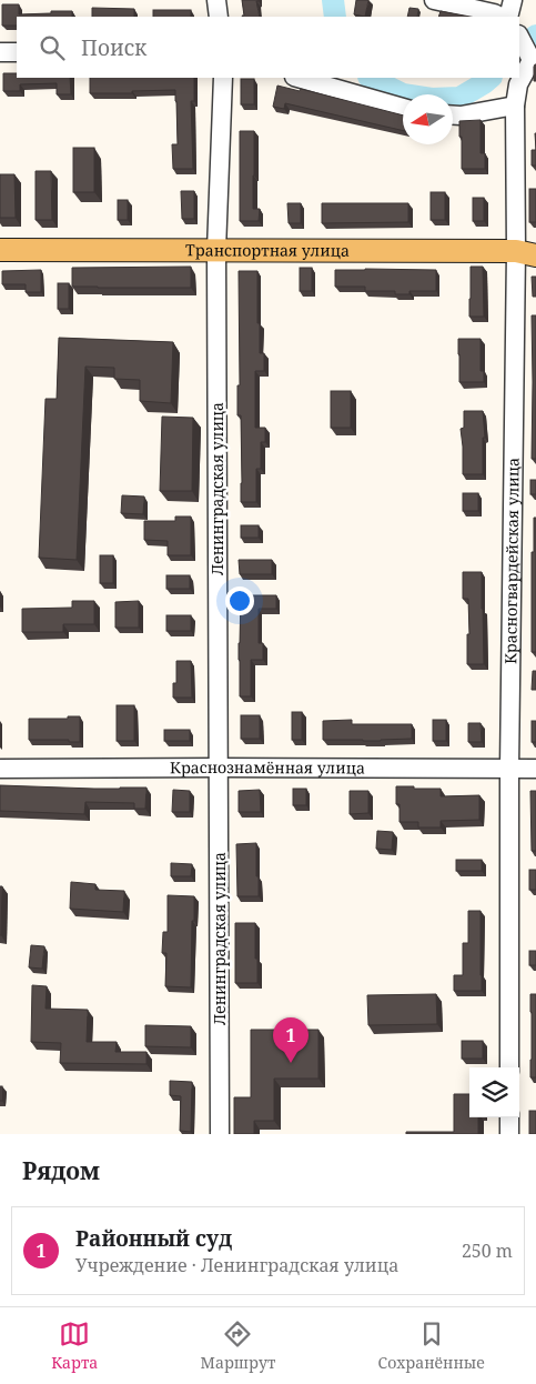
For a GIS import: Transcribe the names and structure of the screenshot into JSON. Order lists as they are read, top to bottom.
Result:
{
  "streets": {
    "main road": ["Транспортная улица"],
    "street": ["Ленинградская улица", "Красногвардейская улица", "Краснознамённая улица"]
  },
  "crossings": [
    ["Транспортная улица", "Ленинградская улица"],
    ["Транспортная улица", "Красногвардейская улица"],
    ["Ленинградская улица", "Краснознамённая улица"],
    ["Красногвардейская улица", "Краснознамённая улица"]
  ],
  "north": "left",
  "page": {
    "search": "Поиск",
    "pins": "1",
    "heading": "Рядом",
    "list": [
      {
        "mark": "1",
        "name": "Районный суд",
        "note": "Учреждение · Ленинградская улица",
        "value": "250 m"
      }
    ],
    "nav": ["Карта", "Маршрут", "Сохранённые"]
  }
}
